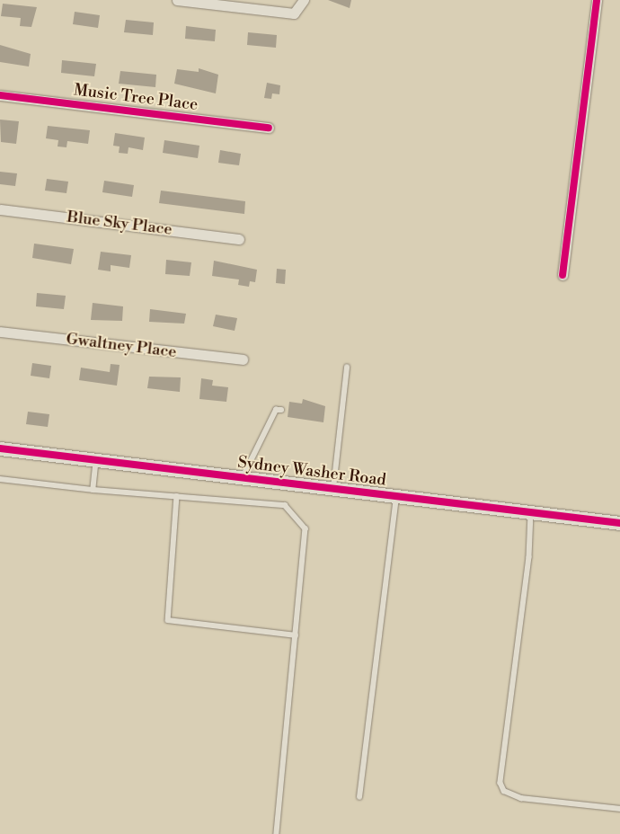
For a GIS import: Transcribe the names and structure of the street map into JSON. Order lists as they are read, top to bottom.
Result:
{
  "streets": {
    "street": [
      "Music Tree Place",
      "Blue Sky Place",
      "Gwaltney Place",
      "Sydney Washer Road"
    ]
  }
}
